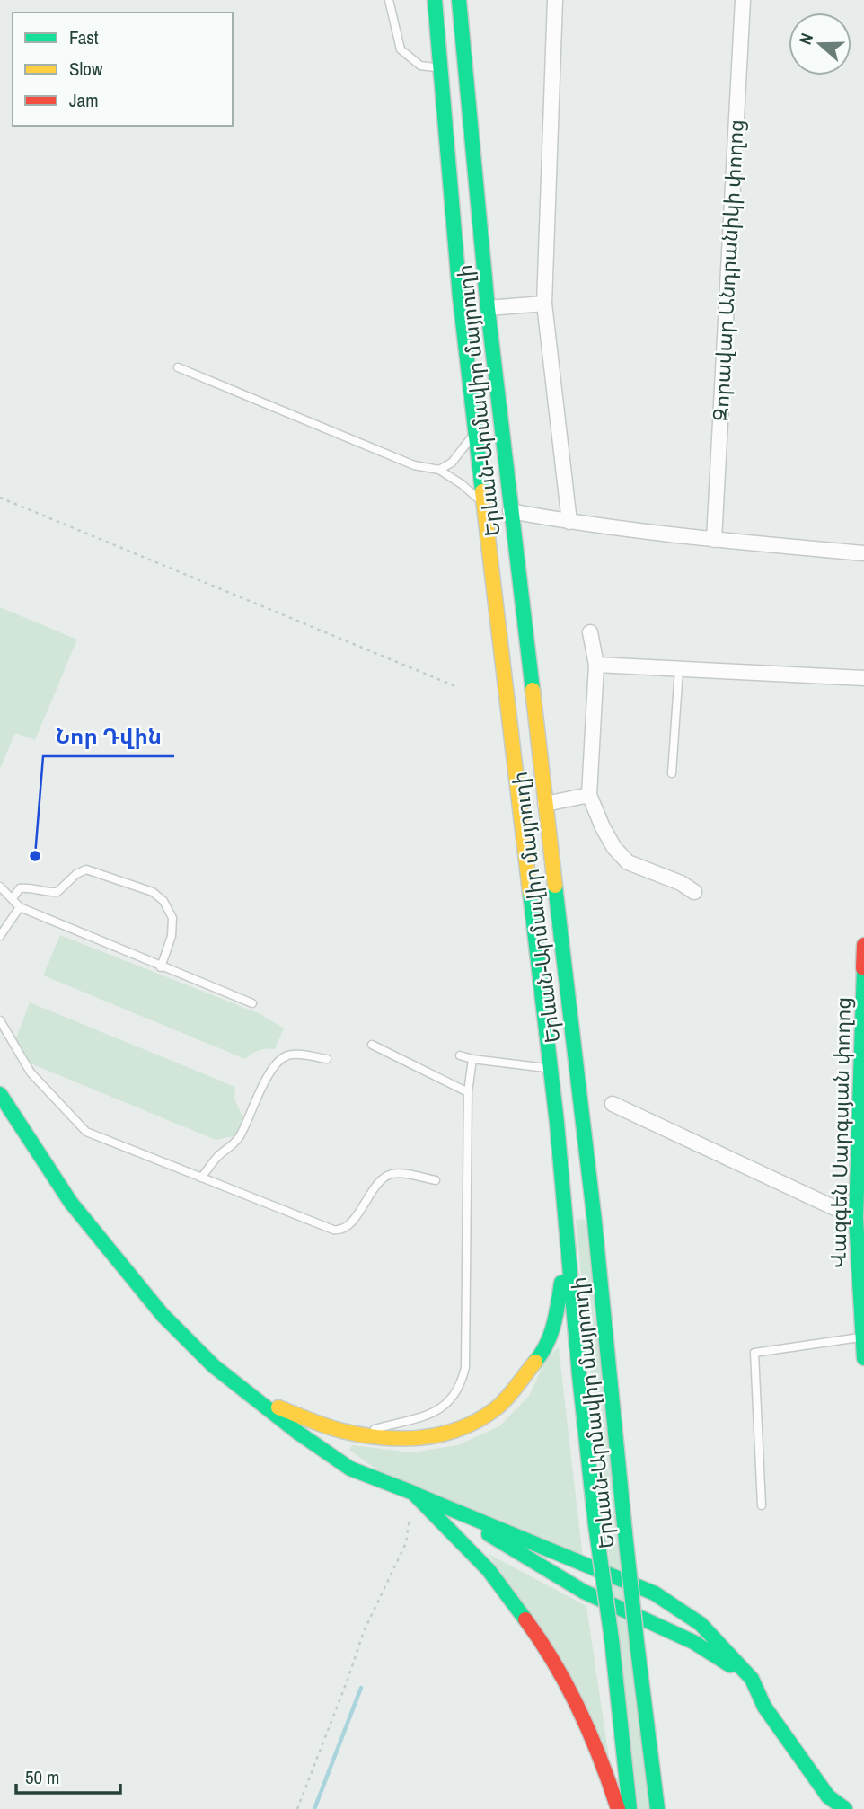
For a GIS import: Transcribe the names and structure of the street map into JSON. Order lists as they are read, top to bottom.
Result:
{
  "streets": {
    "main road": ["Երևան-Արմավիր մայրուղի", "Վազգեն Սարգսյան փողոց"],
    "street": ["Զորավար Անդրանիկի փողոց"]
  },
  "places": ["Նոր Դվին"],
  "legend": ["Fast", "Slow", "Jam"],
  "scale_bar": "50 m",
  "north": "left"
}
